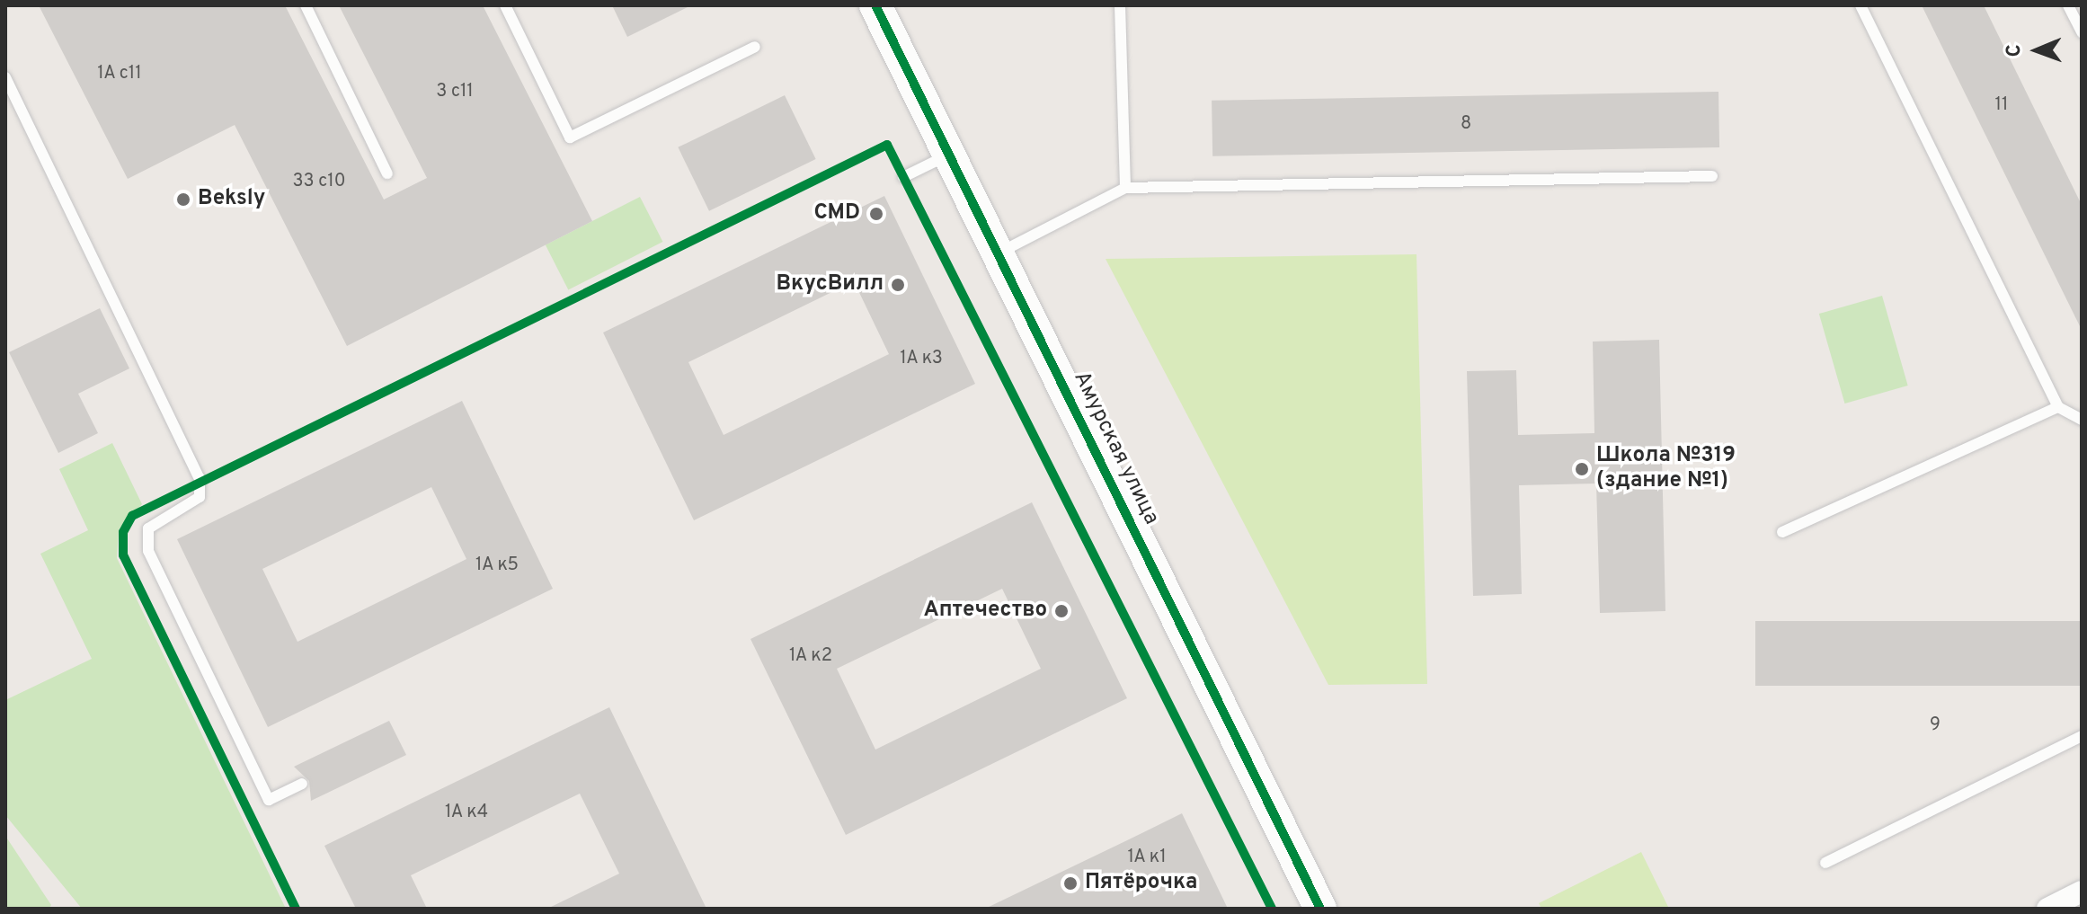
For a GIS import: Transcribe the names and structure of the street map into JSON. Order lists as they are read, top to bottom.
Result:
{
  "streets": {
    "street": ["Амурская улица"]
  },
  "places": [
    "Beksly",
    "CMD",
    "ВкусВилл",
    "Школа №319 (здание №1)",
    "Аптечество",
    "Пятёрочка"
  ],
  "house_numbers": [
    "1А с11",
    "3 с11",
    "11",
    "8",
    "33 с10",
    "1А к3",
    "1А к5",
    "1А к2",
    "9",
    "1А к4",
    "1А к1"
  ],
  "north": "left"
}
